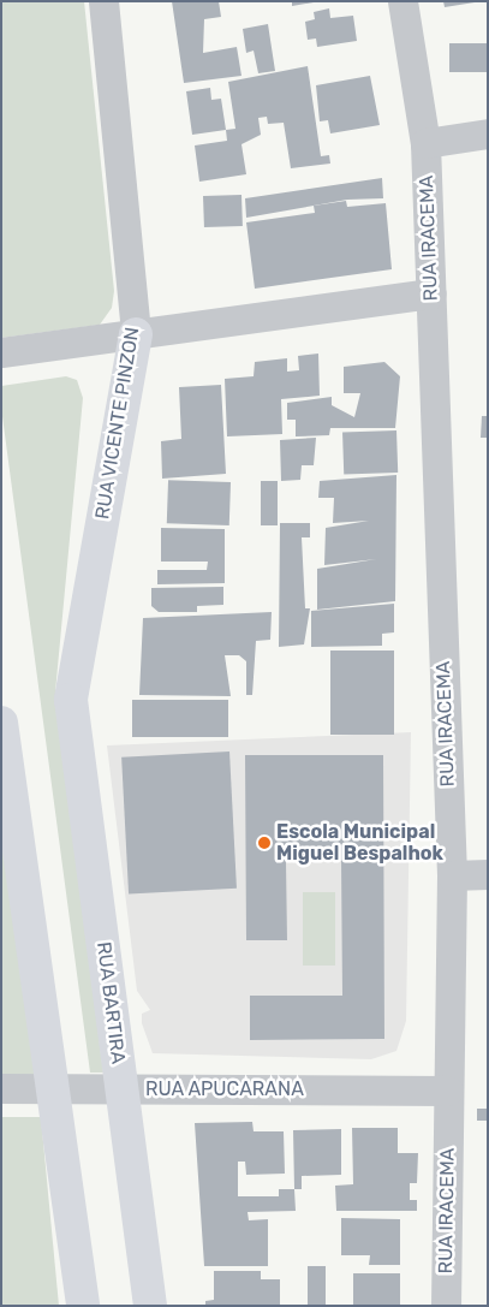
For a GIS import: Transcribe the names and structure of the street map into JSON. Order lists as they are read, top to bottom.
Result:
{
  "streets": {
    "street": [
      "RUA IRACEMA",
      "RUA VICENTE PINZON",
      "RUA BARTIRA",
      "RUA APUCARANA"
    ]
  },
  "crossings": [
    ["RUA IRACEMA", "RUA APUCARANA"],
    ["RUA VICENTE PINZON", "RUA BARTIRA"],
    ["RUA BARTIRA", "RUA APUCARANA"]
  ],
  "places": ["Escola Municipal Miguel Bespalhok"]
}
